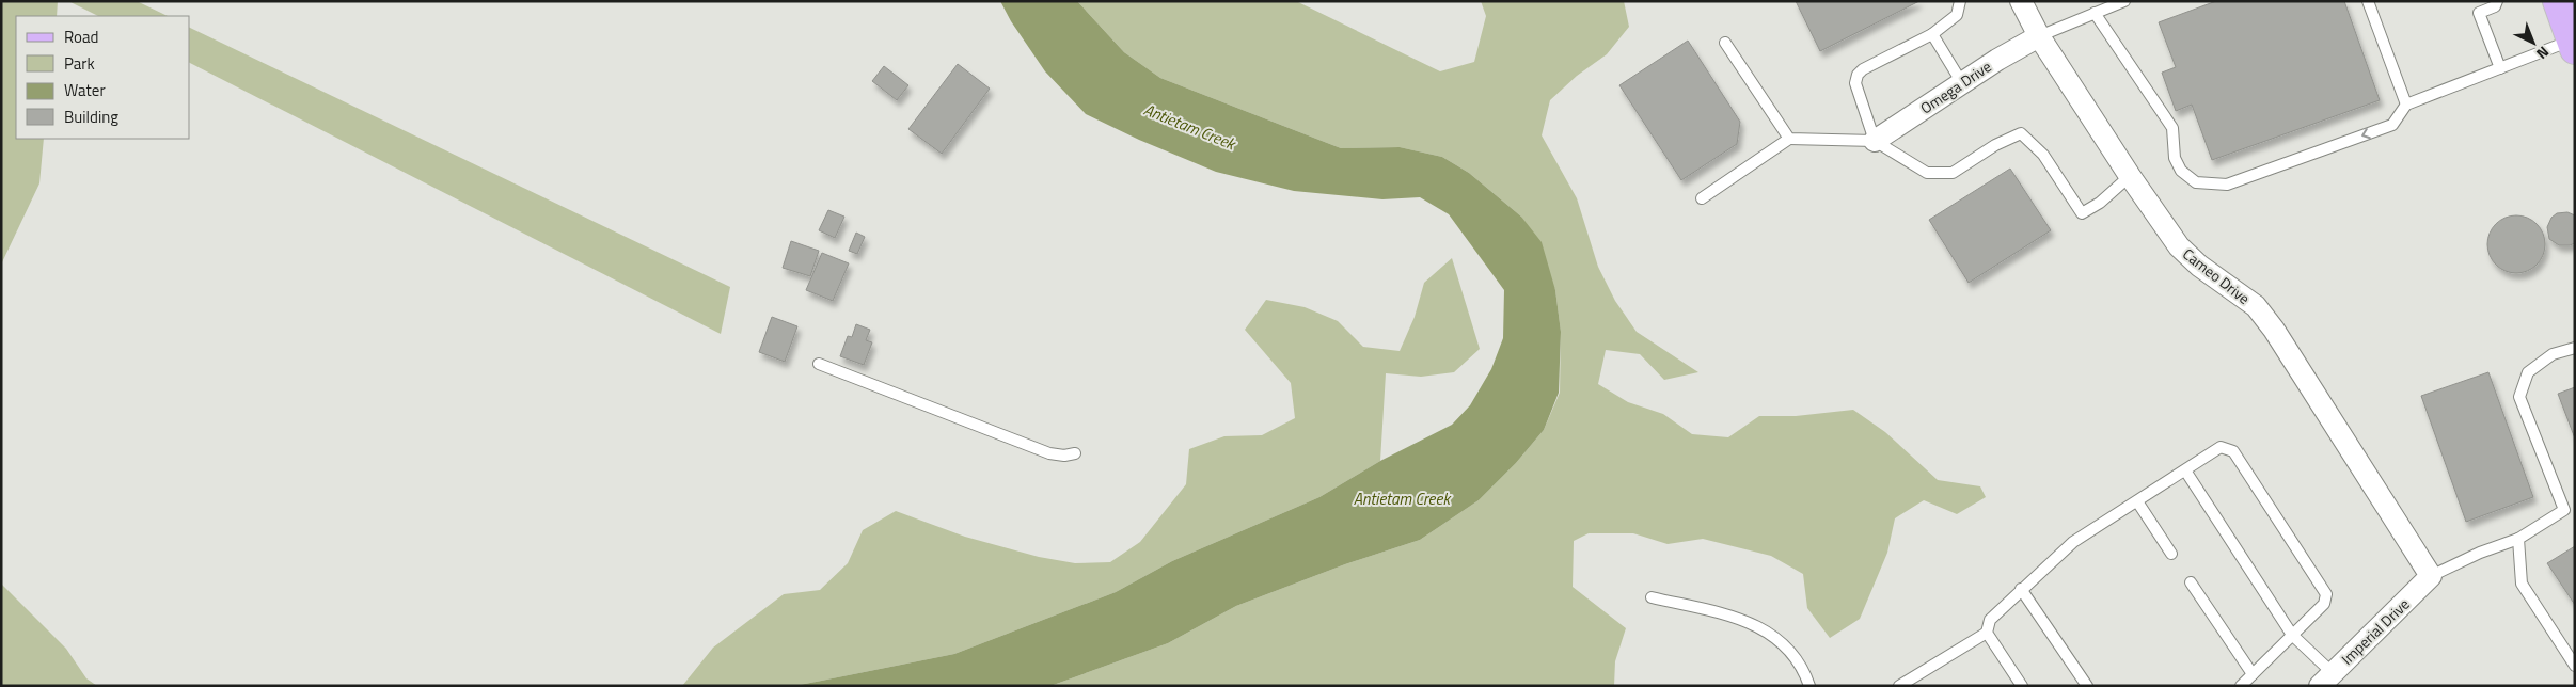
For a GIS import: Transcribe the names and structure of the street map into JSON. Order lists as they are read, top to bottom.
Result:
{
  "streets": {
    "street": ["Omega Drive", "Cameo Drive", "Imperial Drive"]
  },
  "crossings": [
    ["Omega Drive", "Cameo Drive"],
    ["Cameo Drive", "Imperial Drive"]
  ],
  "water": ["Antietam Creek"],
  "legend": [
    "Road",
    "Park",
    "Water",
    "Building"
  ],
  "north": "bottom right"
}
